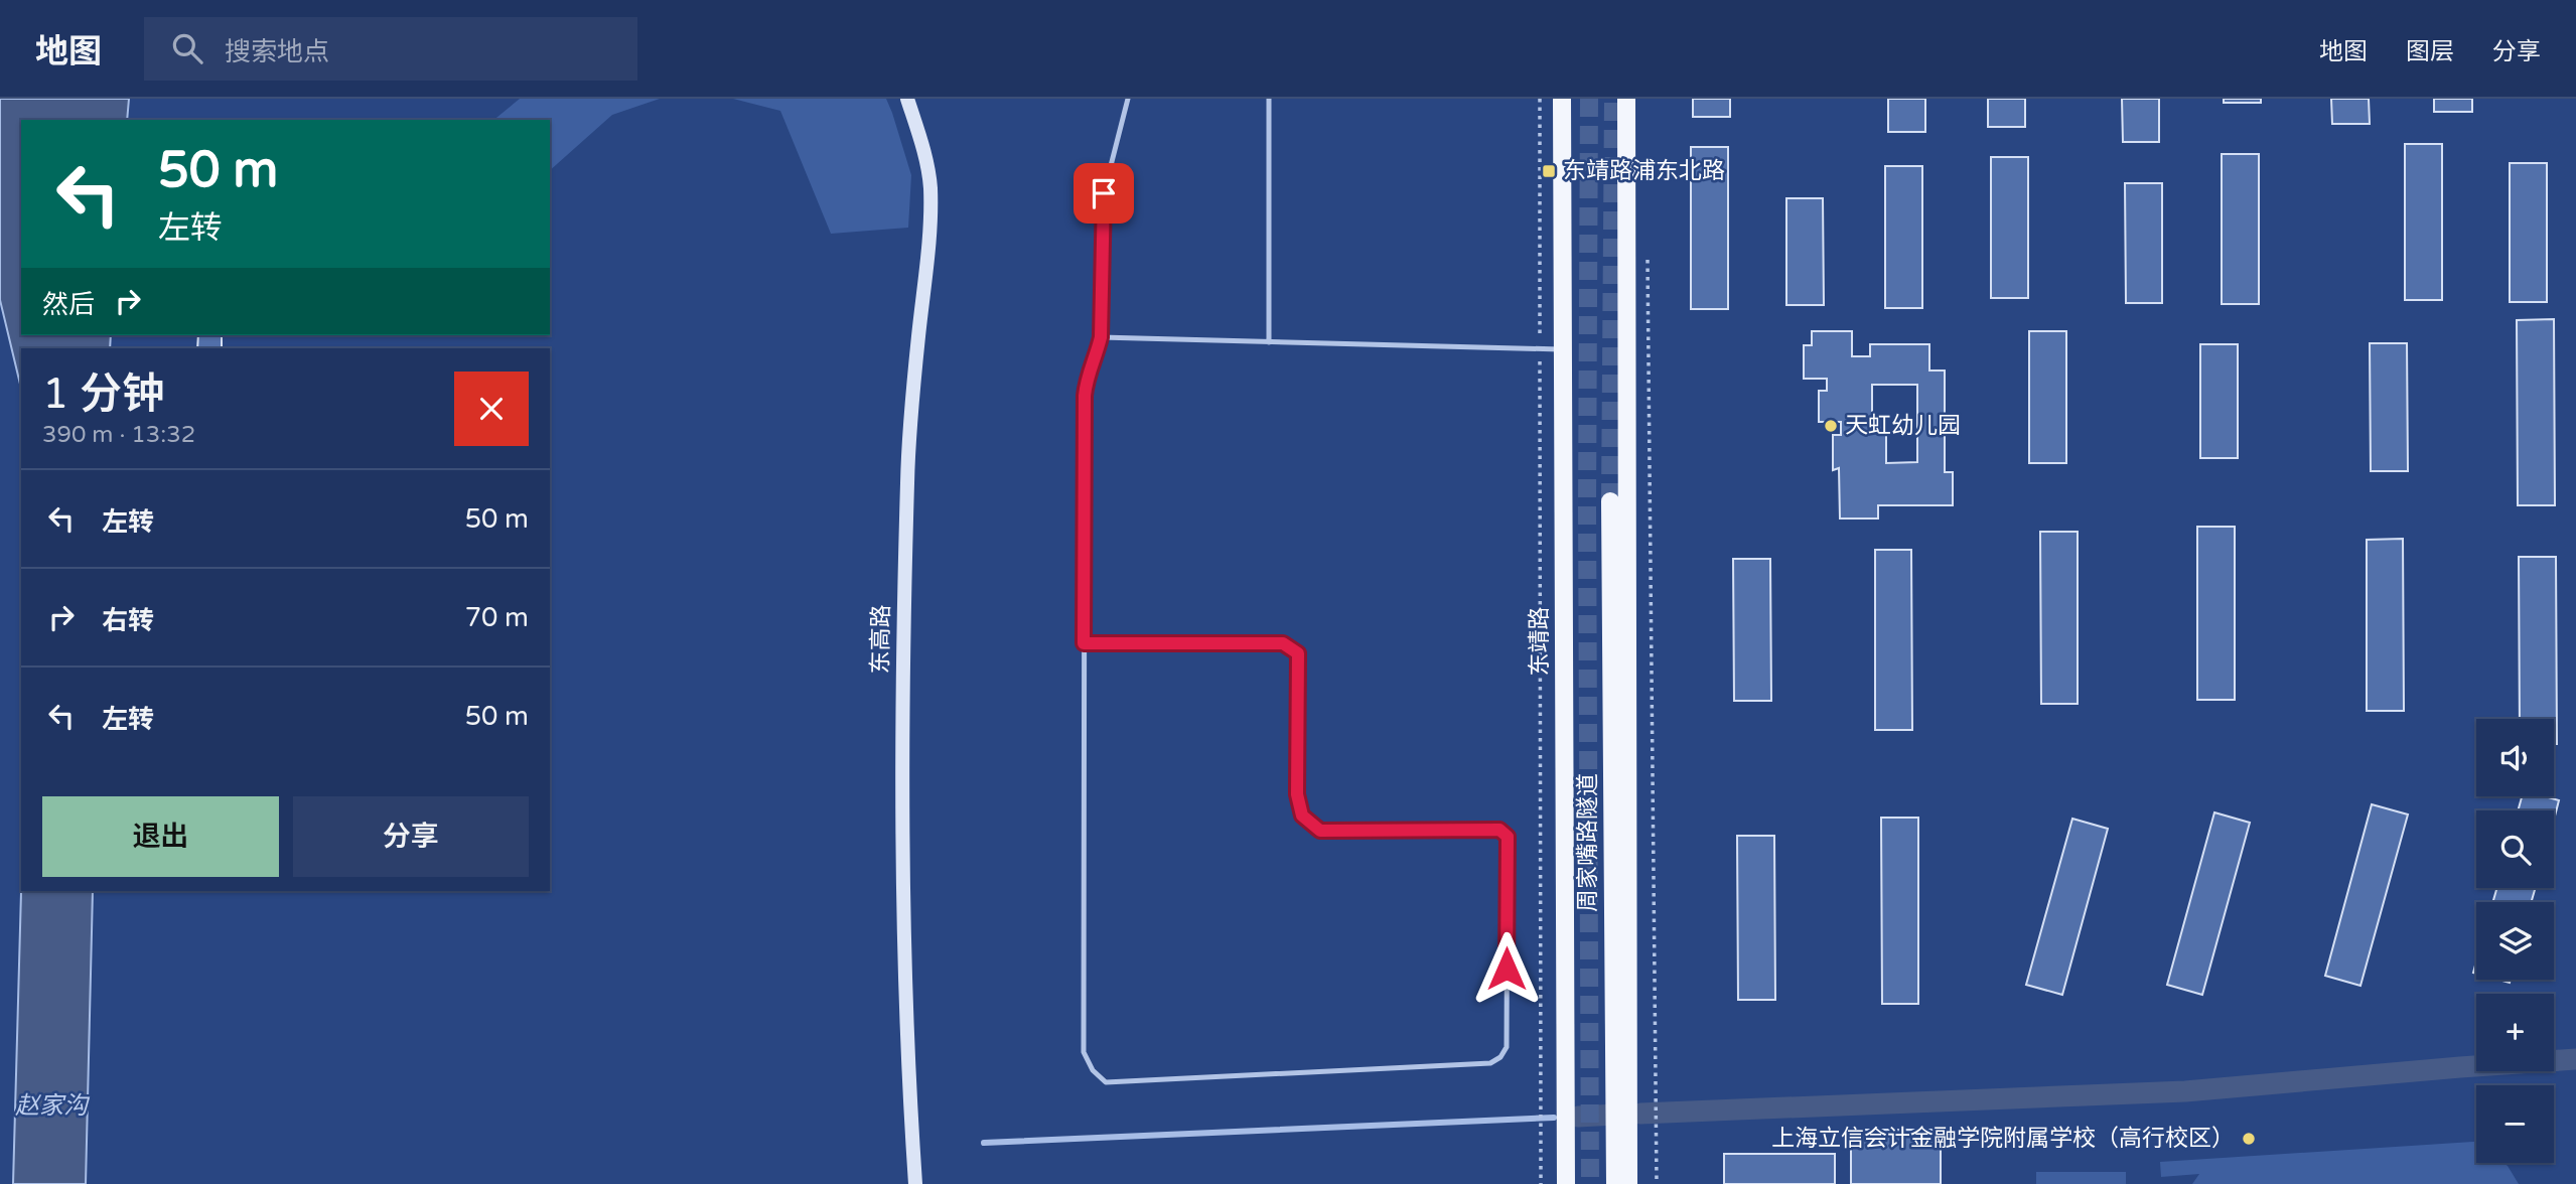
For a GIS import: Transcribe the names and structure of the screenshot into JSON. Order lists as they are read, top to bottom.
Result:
{
  "streets": {
    "main road": ["东靖路", "周家嘴路隧道"],
    "street": ["东高路"]
  },
  "water": ["赵家沟"],
  "places": {
    "transit": ["东靖路浦东北路"],
    "other": ["天虹幼儿园", "上海立信会计金融学院附属学校（高行校区）"]
  },
  "page": {
    "header": "地图",
    "search": "搜索地点",
    "nav": ["地图", "图层", "分享"],
    "turn": ["50 m", "左转"],
    "then": "然后",
    "heading": ["1 分钟", "390 m · 13:32"],
    "list": [
      {
        "name": "左转",
        "value": "50 m"
      },
      {
        "name": "右转",
        "value": "70 m"
      },
      {
        "name": "左转",
        "value": "50 m"
      }
    ],
    "map_buttons": ["+", "−"],
    "buttons": ["退出", "分享"]
  }
}
